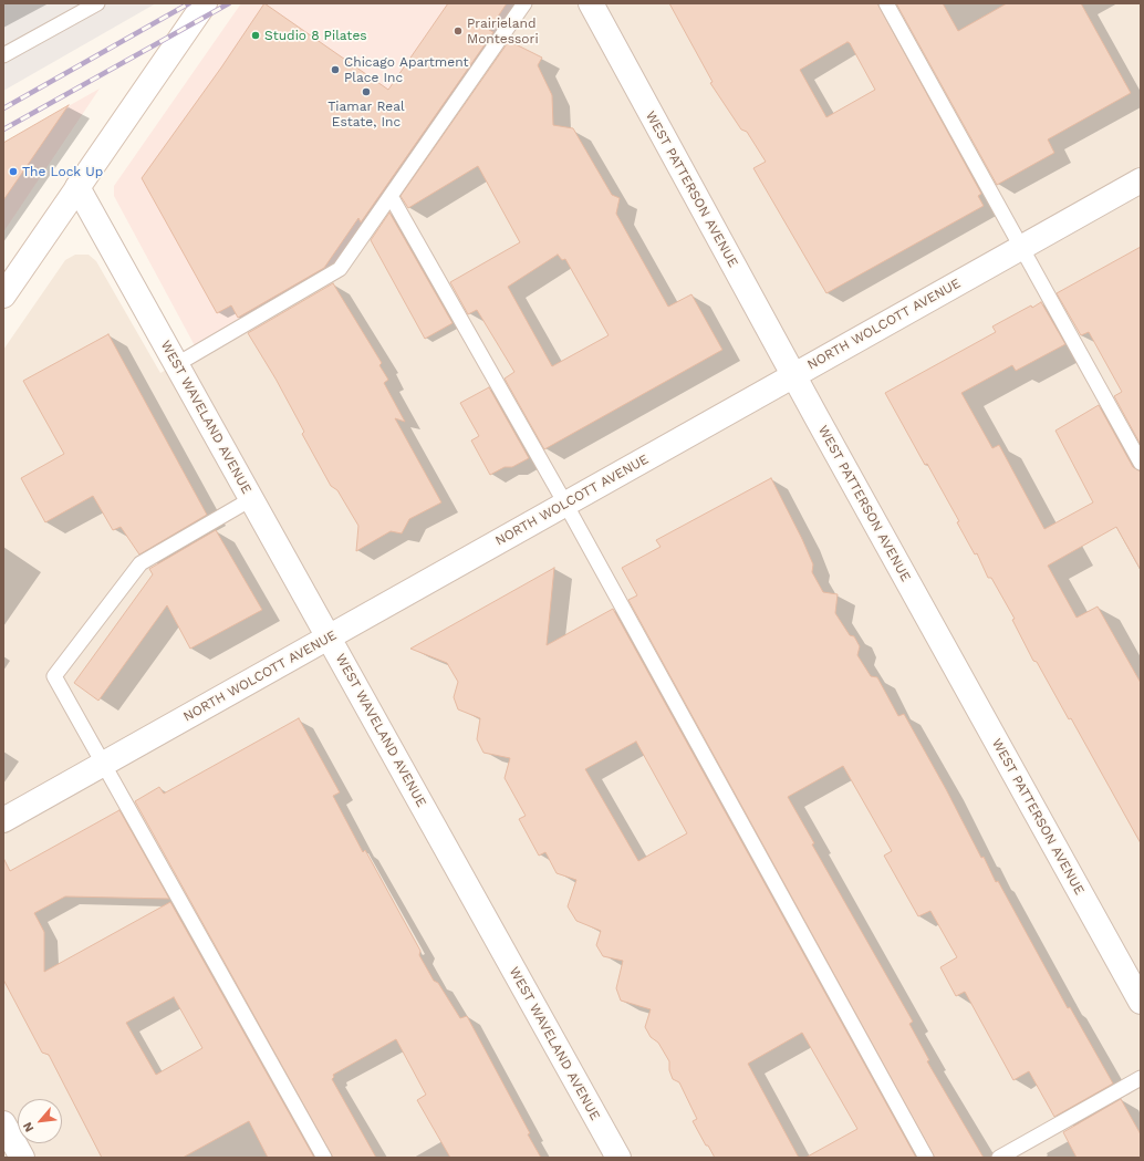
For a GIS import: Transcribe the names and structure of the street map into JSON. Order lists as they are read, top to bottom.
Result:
{
  "streets": {
    "street": ["WEST PATTERSON AVENUE", "NORTH WOLCOTT AVENUE", "WEST WAVELAND AVENUE"]
  },
  "crossings": [
    ["WEST PATTERSON AVENUE", "NORTH WOLCOTT AVENUE"],
    ["NORTH WOLCOTT AVENUE", "WEST WAVELAND AVENUE"]
  ],
  "places": [
    "Prairieland Montessori",
    "Studio 8 Pilates",
    "Chicago Apartment Place Inc",
    "Tiamar Real Estate, Inc",
    "The Lock Up"
  ],
  "north": "bottom left"
}
